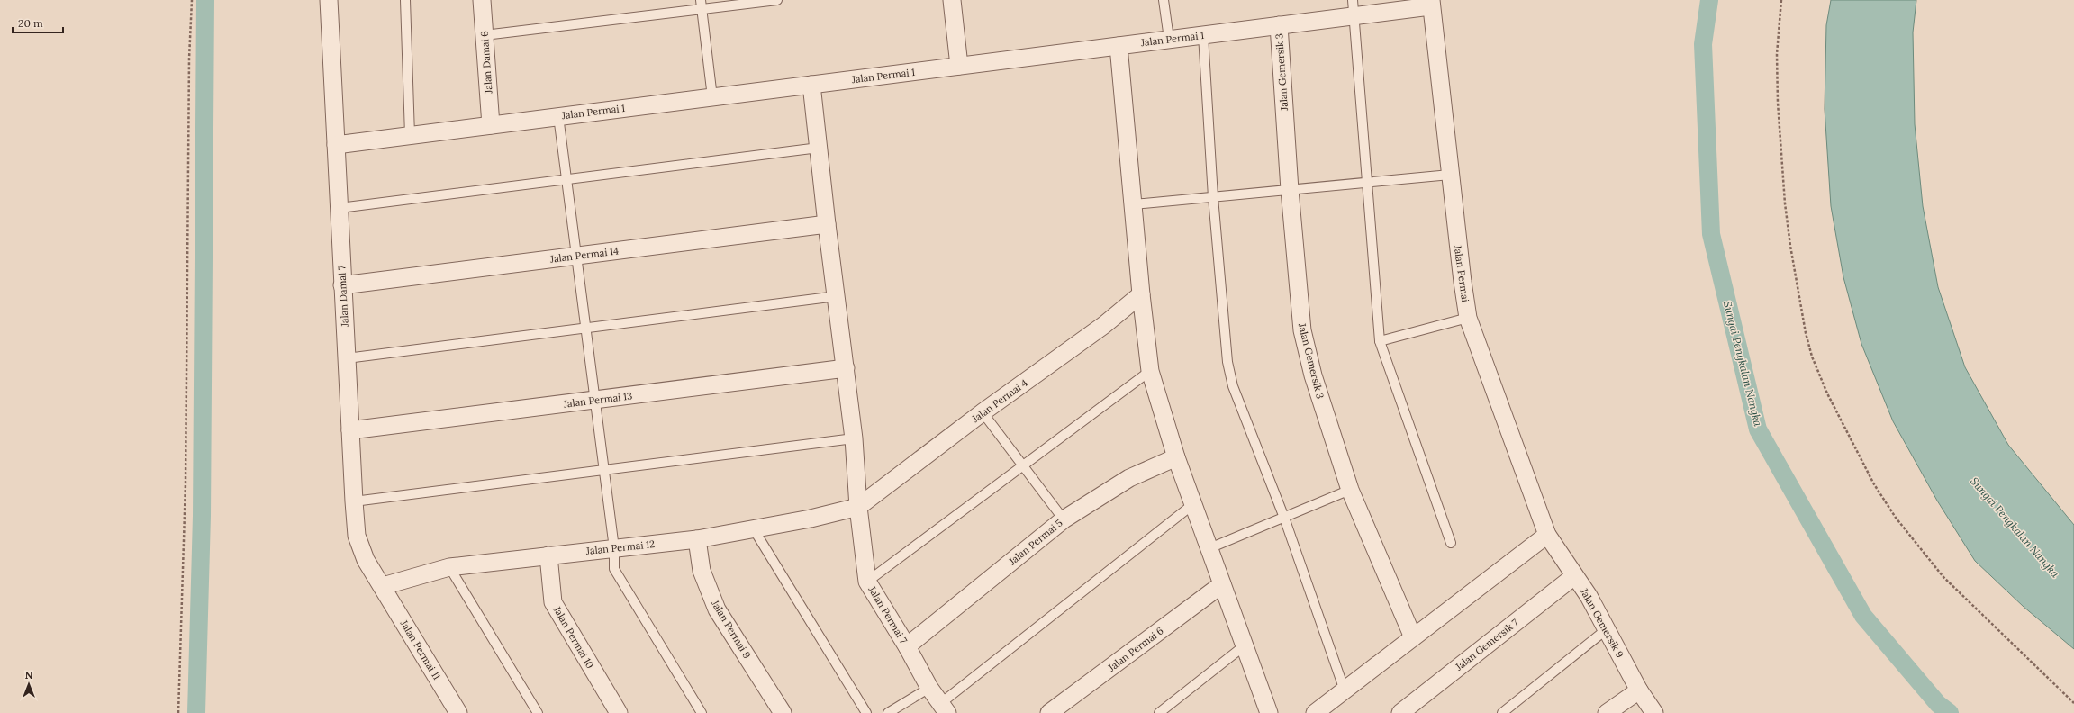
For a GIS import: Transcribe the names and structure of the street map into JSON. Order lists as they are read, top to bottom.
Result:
{
  "streets": {
    "street": [
      "Jalan Permai 1",
      "Jalan Damai 6",
      "Jalan Gemersik 3",
      "Jalan Permai 14",
      "Jalan Permai",
      "Jalan Damai 7",
      "Jalan Permai 13",
      "Jalan Permai 4",
      "Jalan Permai 5",
      "Jalan Permai 12",
      "Jalan Permai 7",
      "Jalan Gemersik 9",
      "Jalan Permai 9",
      "Jalan Permai 10",
      "Jalan Gemersik 7",
      "Jalan Permai 6",
      "Jalan Permai 11"
    ]
  },
  "crossings": [
    ["Jalan Permai 1", "Jalan Damai 6"],
    ["Jalan Permai 1", "Jalan Gemersik 3"],
    ["Jalan Permai 1", "Jalan Permai"],
    ["Jalan Permai 1", "Jalan Damai 7"],
    ["Jalan Permai 1", "Jalan Permai 7"],
    ["Jalan Permai 14", "Jalan Damai 7"],
    ["Jalan Permai 14", "Jalan Permai 7"],
    ["Jalan Permai", "Jalan Gemersik 9"],
    ["Jalan Damai 7", "Jalan Permai 13"],
    ["Jalan Damai 7", "Jalan Permai 12"],
    ["Jalan Damai 7", "Jalan Permai 11"],
    ["Jalan Permai 13", "Jalan Permai 7"],
    ["Jalan Permai 4", "Jalan Permai 12"],
    ["Jalan Permai 4", "Jalan Permai 7"],
    ["Jalan Permai 5", "Jalan Permai 7"],
    ["Jalan Permai 12", "Jalan Permai 7"],
    ["Jalan Permai 12", "Jalan Permai 9"],
    ["Jalan Permai 12", "Jalan Permai 10"],
    ["Jalan Permai 12", "Jalan Permai 11"],
    ["Jalan Gemersik 9", "Jalan Gemersik 7"]
  ],
  "water": ["Sungai Pengkalan Nangka"],
  "scale_bar": "20 m",
  "north": "top"
}
